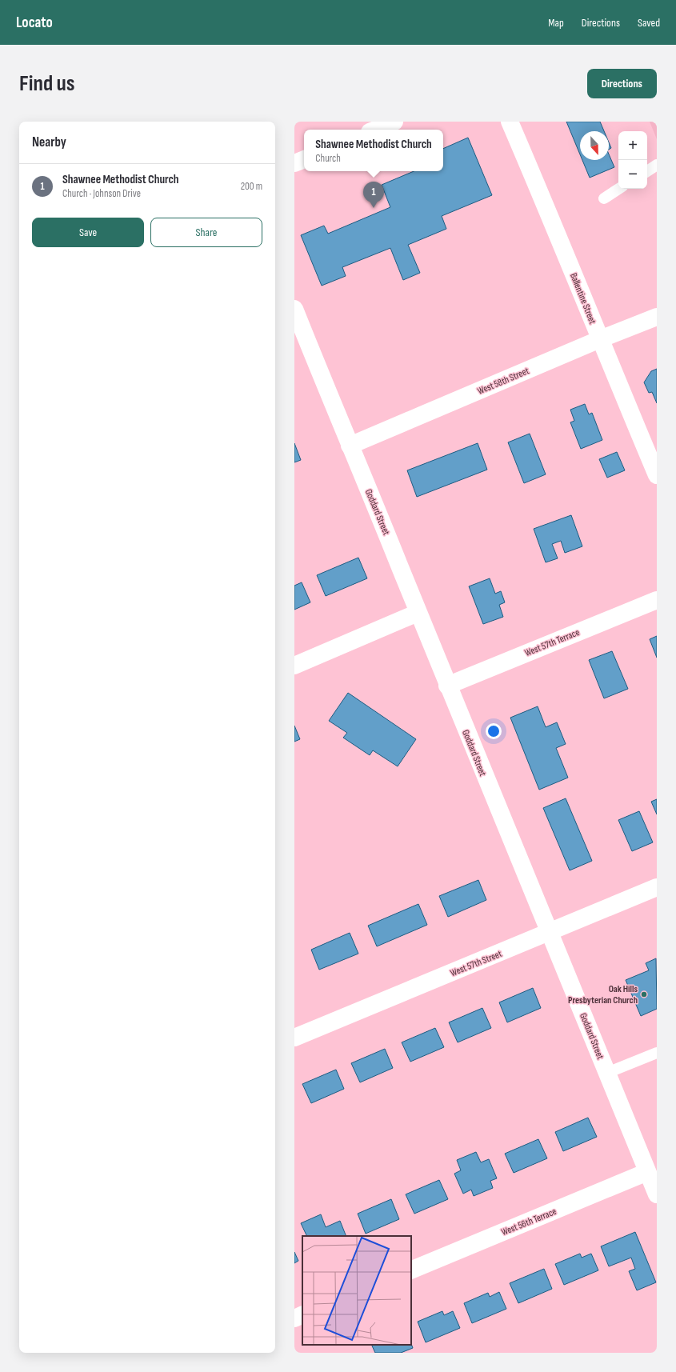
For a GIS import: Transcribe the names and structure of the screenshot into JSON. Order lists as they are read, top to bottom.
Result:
{
  "streets": {
    "street": [
      "Ballentine Street",
      "West 58th Street",
      "Goddard Street",
      "West 57th Terrace",
      "West 57th Street",
      "West 56th Terrace"
    ]
  },
  "crossings": [
    ["Ballentine Street", "West 58th Street"],
    ["West 58th Street", "Goddard Street"],
    ["Goddard Street", "West 57th Terrace"],
    ["Goddard Street", "West 57th Street"],
    ["Goddard Street", "West 56th Terrace"]
  ],
  "places": ["Oak Hills Presbyterian Church"],
  "north": "bottom",
  "page": {
    "header": "Locato",
    "nav": ["Map", "Directions", "Saved"],
    "buttons": [
      "Directions",
      ["Save", "Share"]
    ],
    "title": "Find us",
    "heading": "Nearby",
    "popup": ["Shawnee Methodist Church", "Church"],
    "map_buttons": ["+", "−"],
    "list": [
      {
        "mark": "1",
        "name": "Shawnee Methodist Church",
        "note": "Church · Johnson Drive",
        "value": "200 m"
      }
    ],
    "pins": "1"
  }
}
